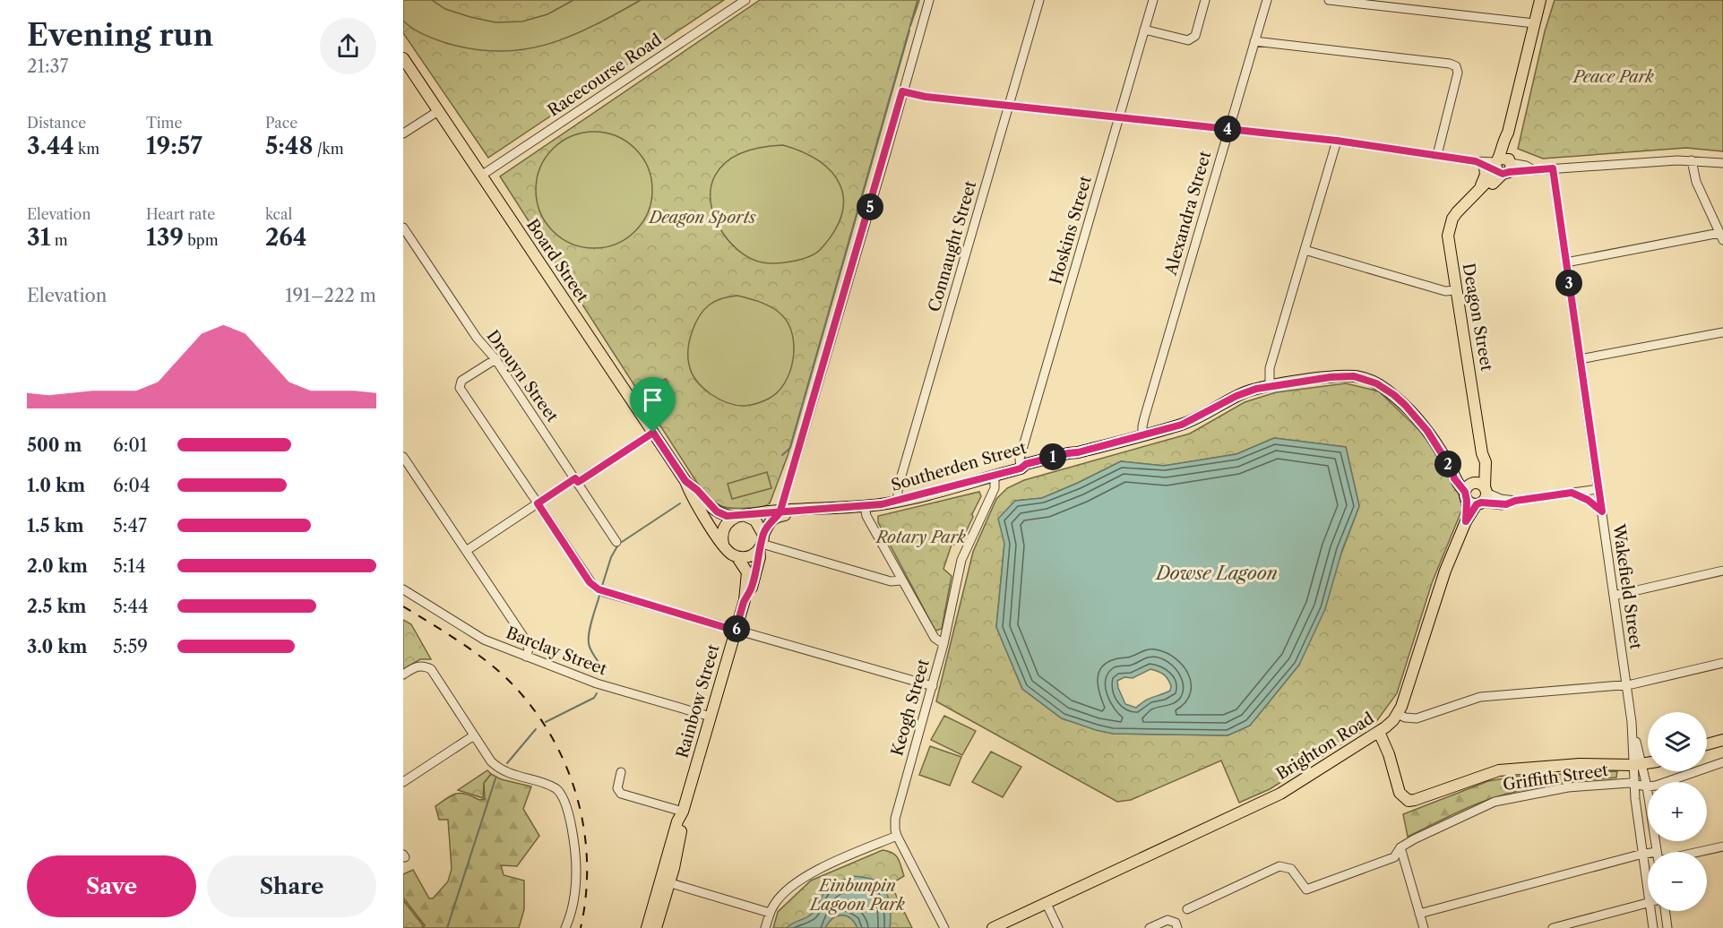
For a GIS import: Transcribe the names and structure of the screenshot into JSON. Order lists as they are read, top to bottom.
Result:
{
  "streets": {
    "main road": [
      "Board Street",
      "Deagon Street",
      "Southerden Street",
      "Rainbow Street",
      "Brighton Road"
    ],
    "street": [
      "Racecourse Road",
      "Alexandra Street",
      "Hoskins Street",
      "Connaught Street",
      "Drouyn Street",
      "Wakefield Street",
      "Barclay Street",
      "Keogh Street",
      "Griffith Street"
    ]
  },
  "crossings": [
    ["Racecourse Road", "Board Street"],
    ["Alexandra Street", "Southerden Street"],
    ["Hoskins Street", "Southerden Street"],
    ["Connaught Street", "Southerden Street"],
    ["Board Street", "Southerden Street"],
    ["Board Street", "Rainbow Street"],
    ["Deagon Street", "Southerden Street"],
    ["Deagon Street", "Brighton Road"],
    ["Southerden Street", "Rainbow Street"],
    ["Southerden Street", "Keogh Street"],
    ["Wakefield Street", "Brighton Road"],
    ["Barclay Street", "Rainbow Street"]
  ],
  "water": ["Dowse Lagoon"],
  "parks": [
    "Peace Park",
    "Deagon Sports",
    "Rotary Park",
    "Einbunpin Lagoon Park"
  ],
  "page": {
    "heading": ["Evening run", "21:37"],
    "stats": [
      ["Distance", "3.44 km"],
      ["Time", "19:57"],
      ["Pace", "5:48 /km"],
      ["Elevation", "31 m"],
      ["Heart rate", "139 bpm"],
      ["kcal", "264"]
    ],
    "pins": [
      "4",
      "5",
      "3",
      "1",
      "2",
      "6"
    ],
    "chart": ["Elevation", "191–222 m"],
    "list": [
      {
        "name": "500 m",
        "note": "6:01"
      },
      {
        "name": "1.0 km",
        "note": "6:04"
      },
      {
        "name": "1.5 km",
        "note": "5:47"
      },
      {
        "name": "2.0 km",
        "note": "5:14"
      },
      {
        "name": "2.5 km",
        "note": "5:44"
      },
      {
        "name": "3.0 km",
        "note": "5:59"
      }
    ],
    "map_buttons": ["+", "−"],
    "buttons": ["Save", "Share"]
  }
}
